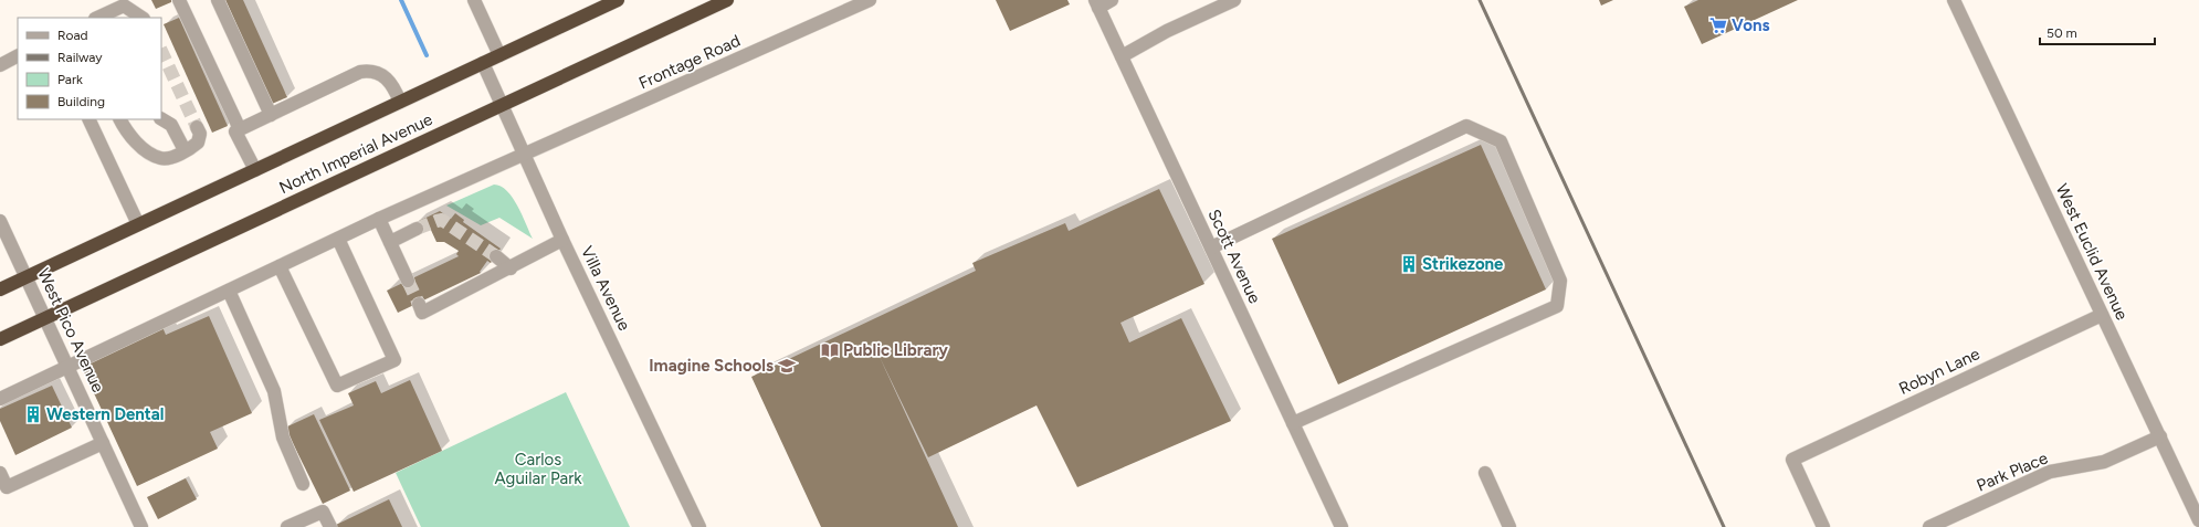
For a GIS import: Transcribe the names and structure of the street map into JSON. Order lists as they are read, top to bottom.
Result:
{
  "streets": {
    "highway": ["North Imperial Avenue"],
    "street": [
      "Frontage Road",
      "West Euclid Avenue",
      "Scott Avenue",
      "Villa Avenue",
      "West Pico Avenue",
      "Robyn Lane",
      "Park Place"
    ]
  },
  "crossings": [
    ["Frontage Road", "Villa Avenue"],
    ["Frontage Road", "West Pico Avenue"],
    ["North Imperial Avenue", "Villa Avenue"],
    ["North Imperial Avenue", "West Pico Avenue"],
    ["West Euclid Avenue", "Robyn Lane"],
    ["West Euclid Avenue", "Park Place"]
  ],
  "parks": ["Carlos Aguilar Park"],
  "places": {
    "supermarket": ["Vons"],
    "building": ["Strikezone", "Western Dental"],
    "library": ["Public Library"],
    "school or university": ["Imagine Schools"]
  },
  "legend": [
    "Road",
    "Railway",
    "Park",
    "Building"
  ],
  "scale_bar": "50 m"
}
